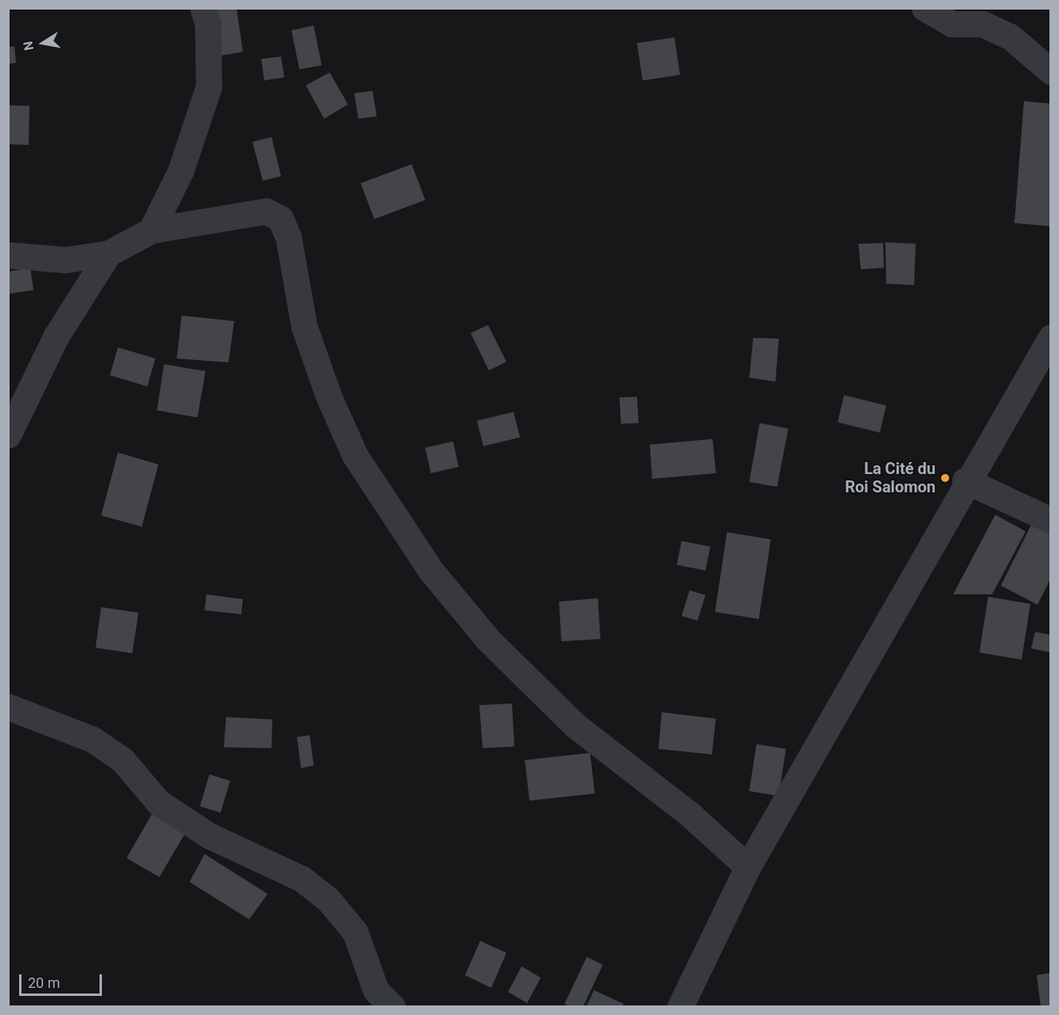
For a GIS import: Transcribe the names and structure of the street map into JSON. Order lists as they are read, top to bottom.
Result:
{
  "places": ["La Cité du Roi Salomon"],
  "scale_bar": "20 m",
  "north": "left"
}
